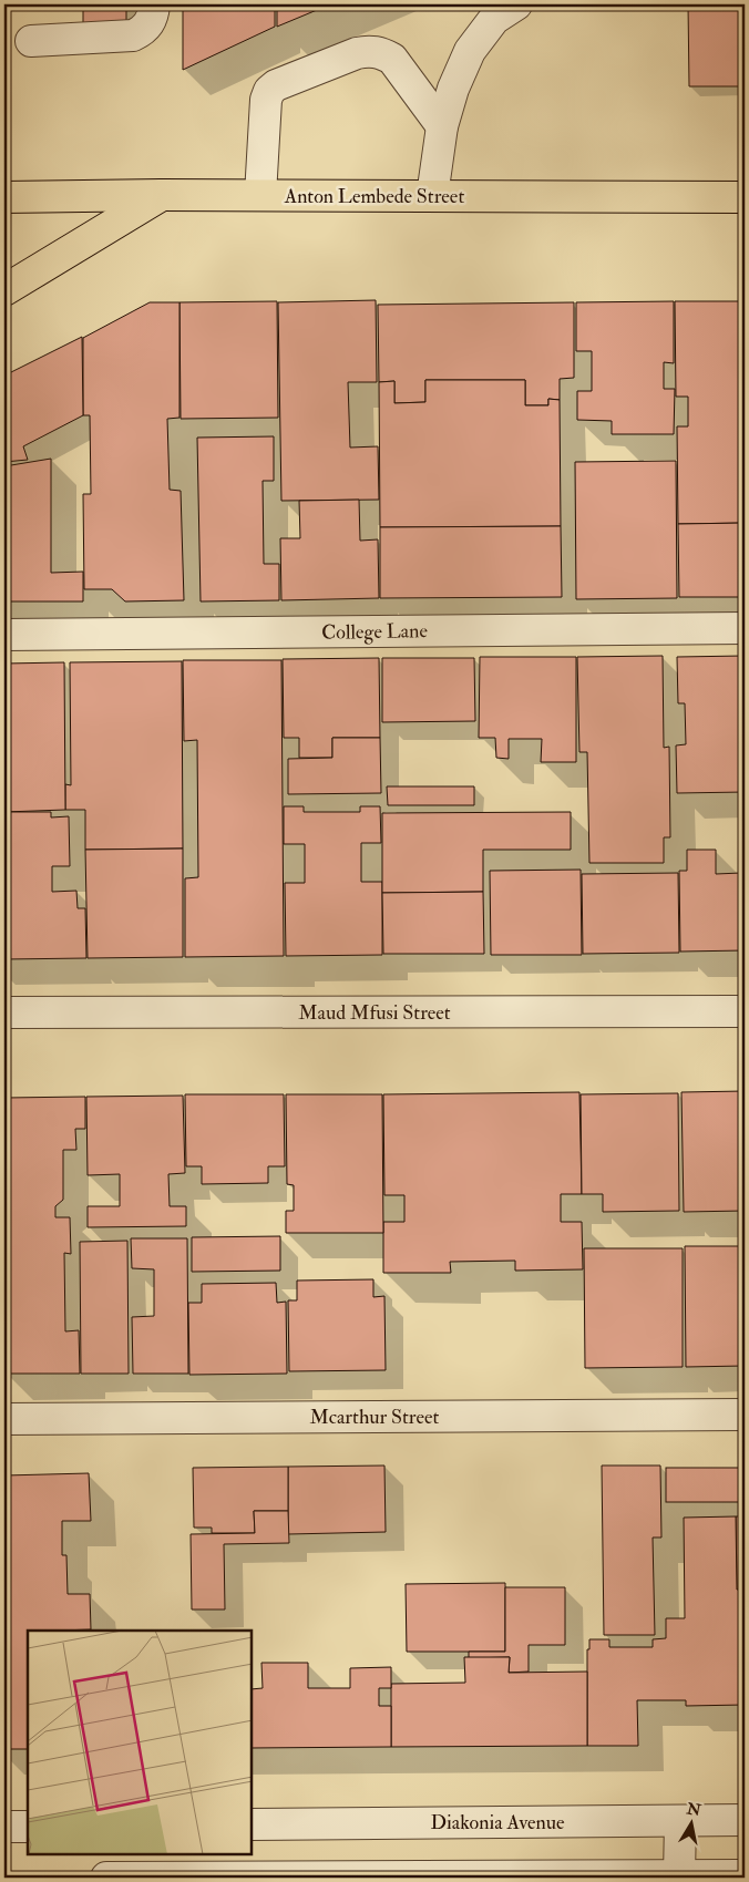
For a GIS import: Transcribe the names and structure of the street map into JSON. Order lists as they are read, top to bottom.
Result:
{
  "streets": {
    "main road": ["Anton Lembede Street"],
    "street": [
      "College Lane",
      "Maud Mfusi Street",
      "Mcarthur Street",
      "Diakonia Avenue"
    ]
  },
  "north": "top"
}
